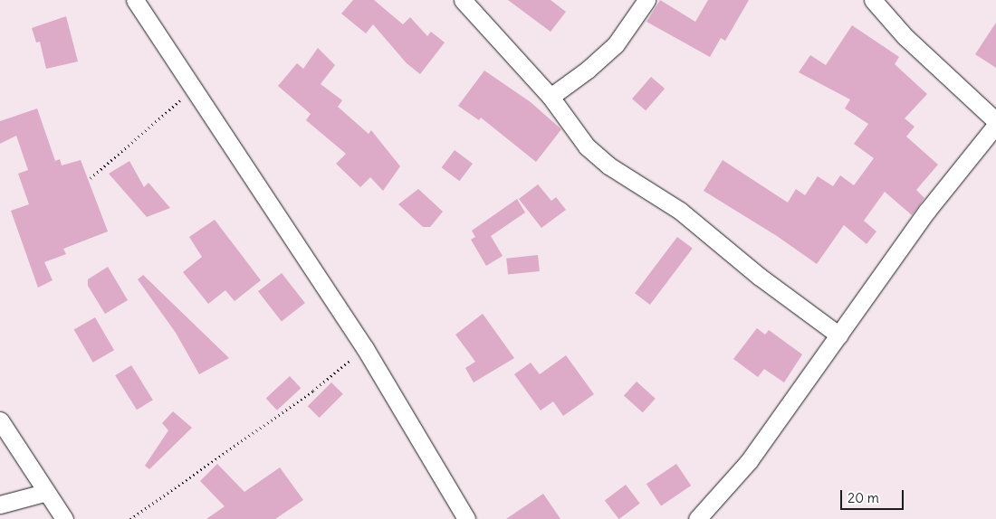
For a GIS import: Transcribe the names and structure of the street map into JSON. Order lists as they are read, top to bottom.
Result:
{
  "scale_bar": "20 m"
}
